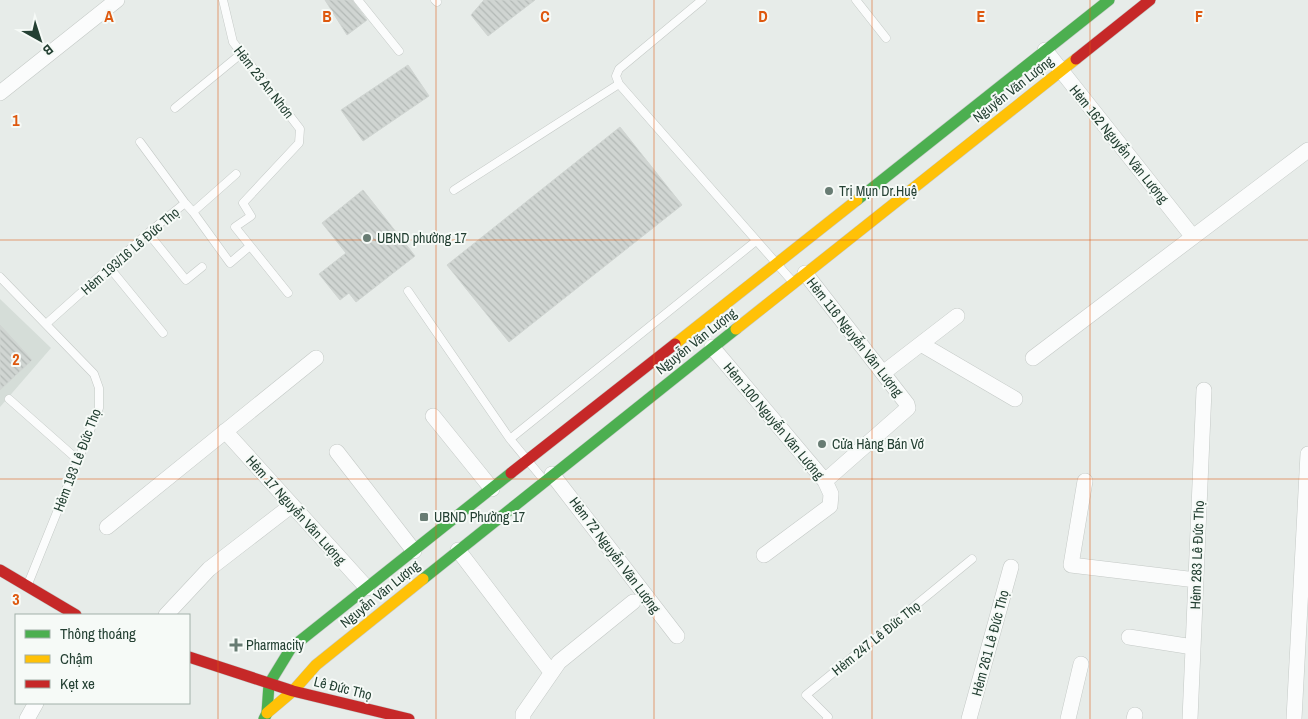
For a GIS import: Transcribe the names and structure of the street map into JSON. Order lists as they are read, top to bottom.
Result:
{
  "streets": {
    "street": [
      "Nguyễn Văn Lượng",
      "Hẻm 162 Nguyễn Văn Lượng",
      "Hẻm 116 Nguyễn Văn Lượng",
      "Hẻm 100 Nguyễn Văn Lượng",
      "Hẻm 17 Nguyễn Văn Lượng",
      "Hẻm 72 Nguyễn Văn Lượng",
      "Hẻm 283 Lê Đức Thọ",
      "Hẻm 261 Lê Đức Thọ",
      "Lê Đức Thọ"
    ],
    "lane": [
      "Hẻm 23 An Nhơn",
      "Hẻm 193/16 Lê Đức Thọ",
      "Hẻm 193 Lê Đức Thọ",
      "Hẻm 247 Lê Đức Thọ"
    ]
  },
  "crossings": [
    ["Nguyễn Văn Lượng", "Hẻm 162 Nguyễn Văn Lượng"],
    ["Nguyễn Văn Lượng", "Hẻm 116 Nguyễn Văn Lượng"],
    ["Nguyễn Văn Lượng", "Hẻm 100 Nguyễn Văn Lượng"],
    ["Nguyễn Văn Lượng", "Hẻm 17 Nguyễn Văn Lượng"],
    ["Nguyễn Văn Lượng", "Hẻm 72 Nguyễn Văn Lượng"],
    ["Nguyễn Văn Lượng", "Lê Đức Thọ"],
    ["Hẻm 193/16 Lê Đức Thọ", "Hẻm 193 Lê Đức Thọ"],
    ["Hẻm 116 Nguyễn Văn Lượng", "Hẻm 100 Nguyễn Văn Lượng"]
  ],
  "places": {
    "other": ["Trị Mụn Dr.Huệ", "UBND phường 17", "Cửa Hàng Bán Vớ"],
    "transit": ["UBND Phường 17"],
    "health": ["Pharmacity"]
  },
  "legend": ["Thông thoáng", "Chậm", "Kẹt xe"],
  "north": "bottom right",
  "grid": {
    "columns": [
      "A",
      "B",
      "C",
      "D",
      "E",
      "F"
    ],
    "rows": ["1", "2", "3"]
  }
}
